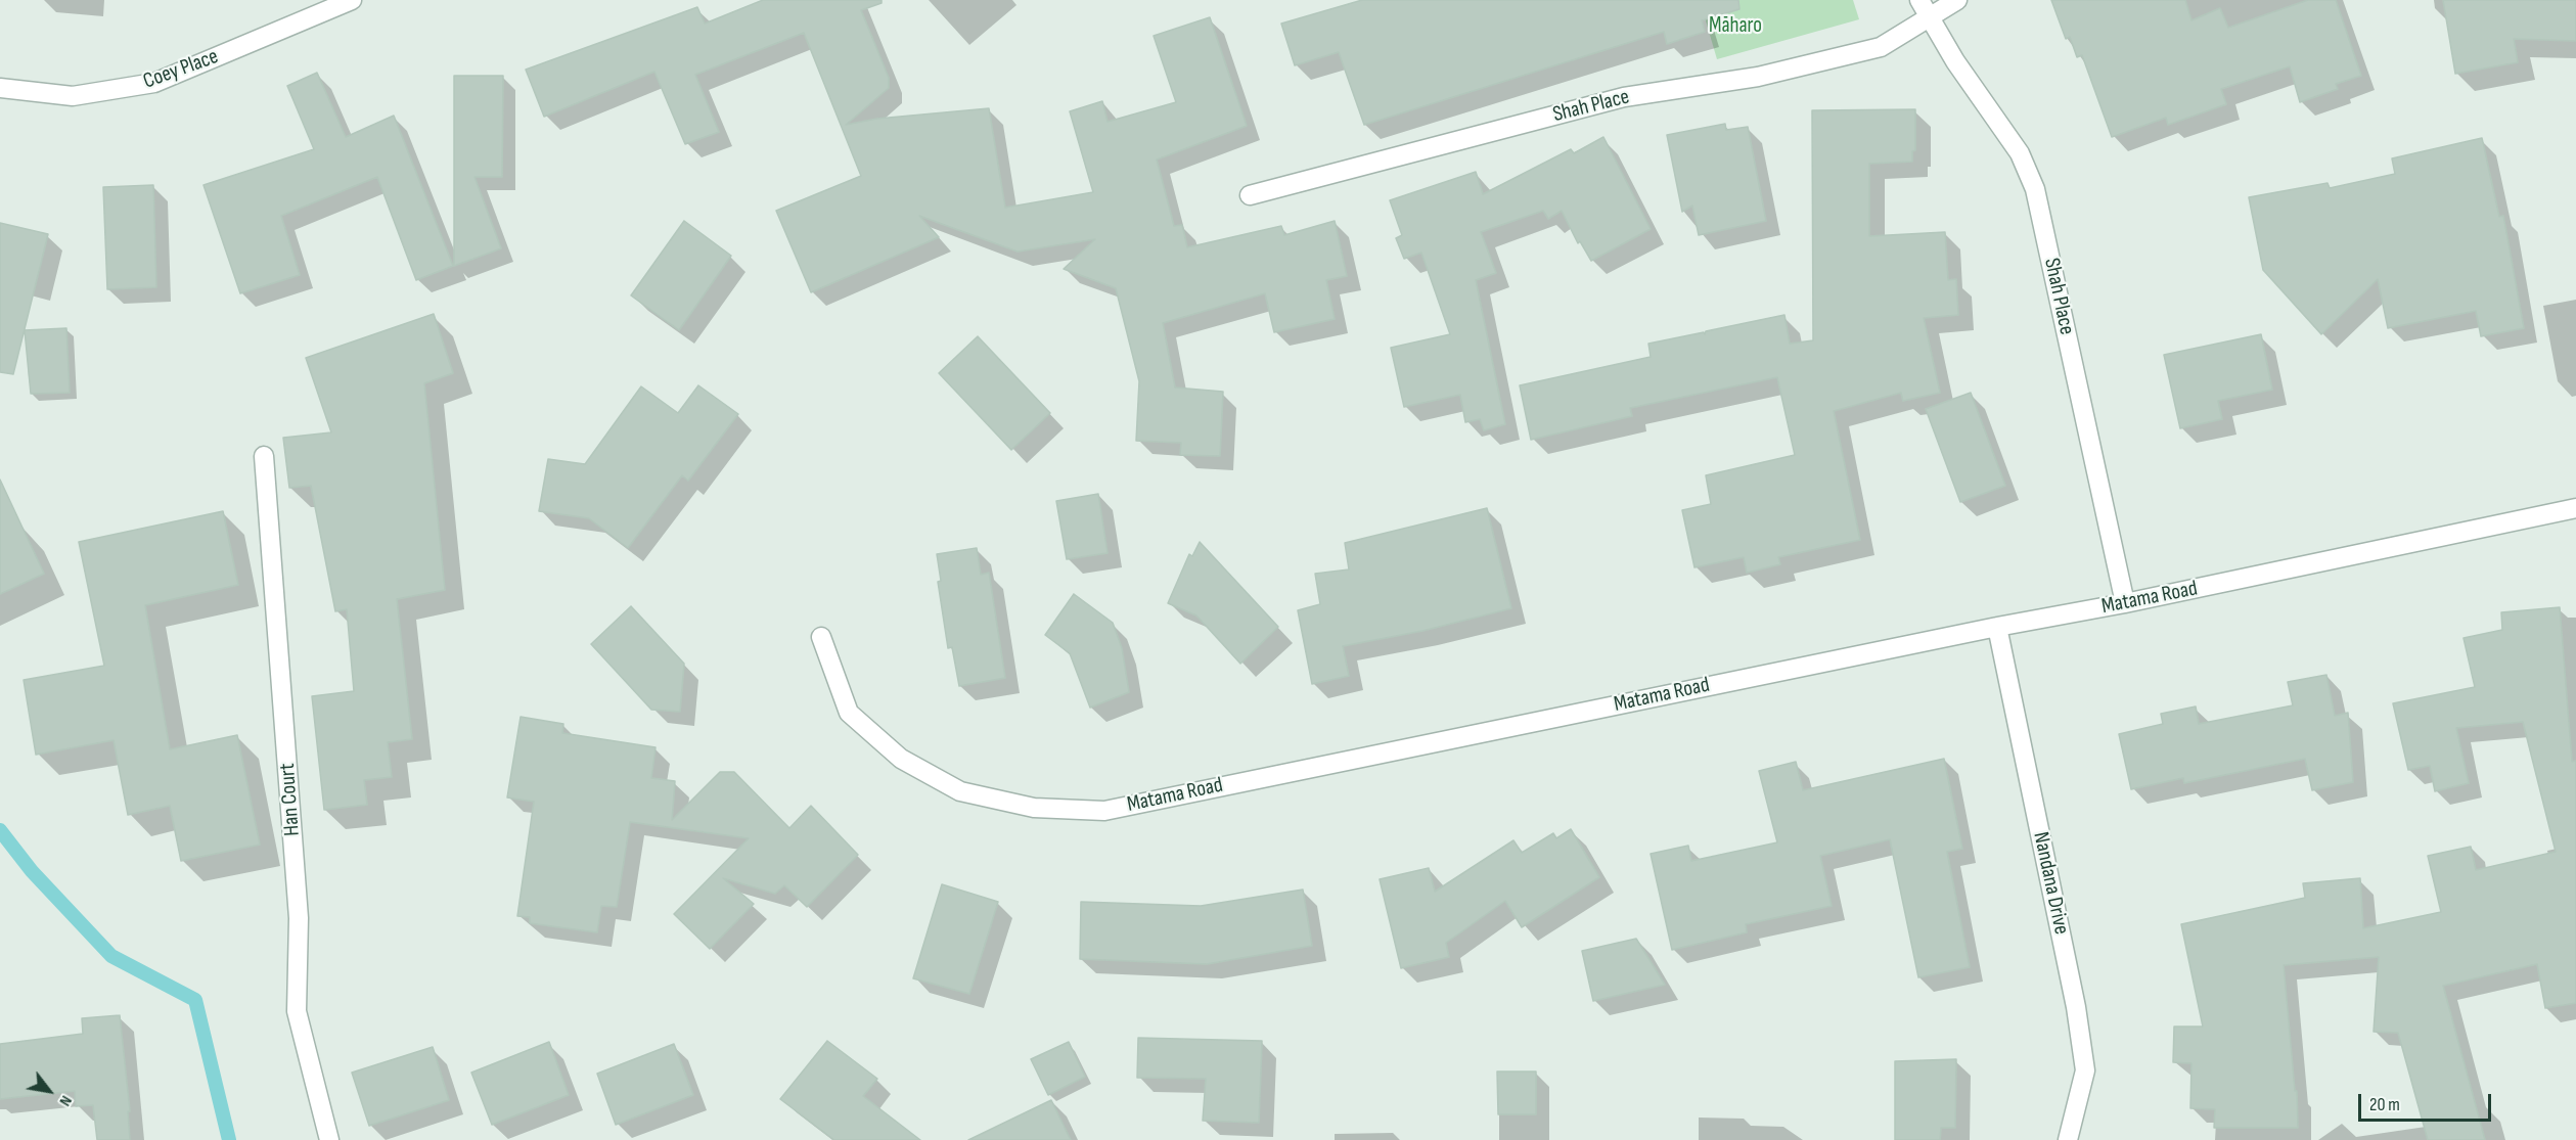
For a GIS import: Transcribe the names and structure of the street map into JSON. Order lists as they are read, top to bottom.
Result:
{
  "streets": {
    "street": [
      "Coey Place",
      "Shah Place",
      "Matama Road",
      "Han Court",
      "Nandana Drive"
    ]
  },
  "crossings": [
    ["Shah Place", "Matama Road"],
    ["Matama Road", "Nandana Drive"]
  ],
  "parks": ["Māharo"],
  "scale_bar": "20 m",
  "north": "bottom right"
}
